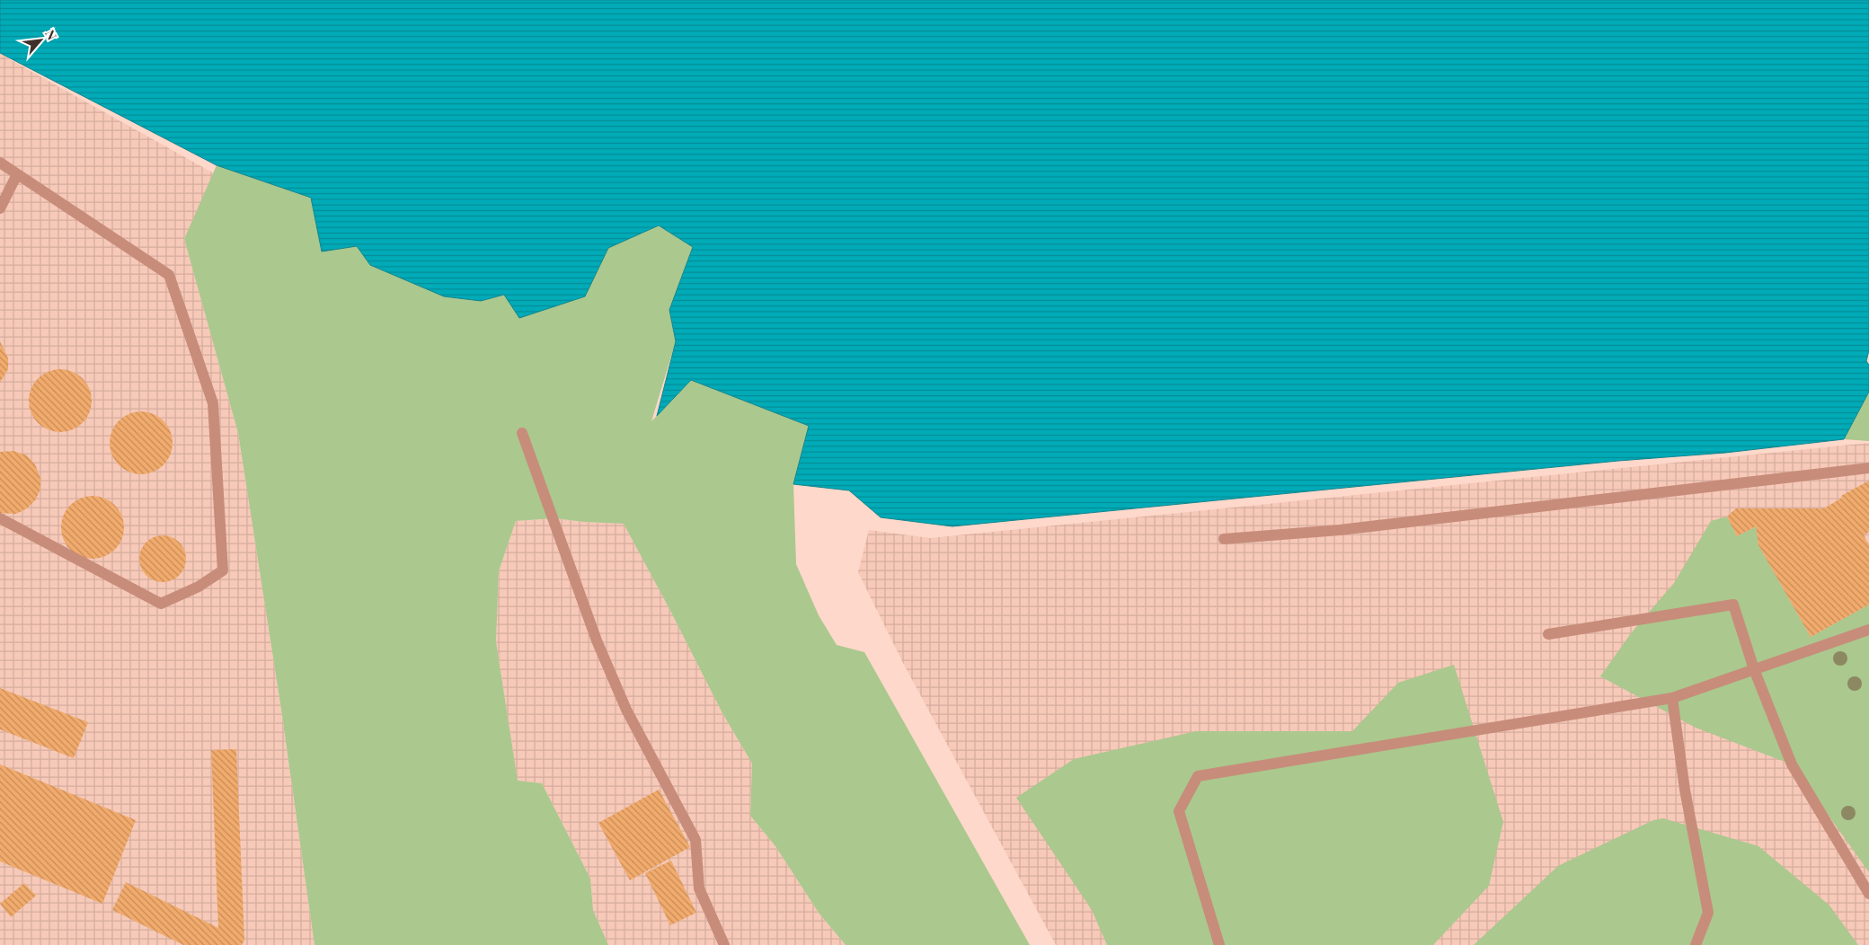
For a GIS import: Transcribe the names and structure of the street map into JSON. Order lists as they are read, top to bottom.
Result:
{
  "north": "top right"
}
